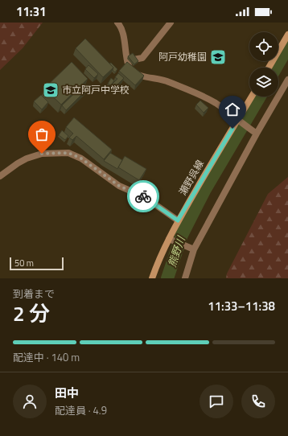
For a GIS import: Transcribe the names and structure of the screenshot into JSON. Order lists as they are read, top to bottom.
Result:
{
  "streets": {
    "main road": ["瀬野呉線"]
  },
  "water": ["熊野川"],
  "places": {
    "school or university": ["阿戸幼稚園", "市立阿戸中学校"]
  },
  "scale_bar": "50 m",
  "page": {
    "status": "11:31",
    "scale": "50 m",
    "heading": ["2 分", "到着まで", "11:33–11:38"],
    "panel": ["田中", "配達員 · 4.9"],
    "bar": "配達中 · 140 m"
  }
}
